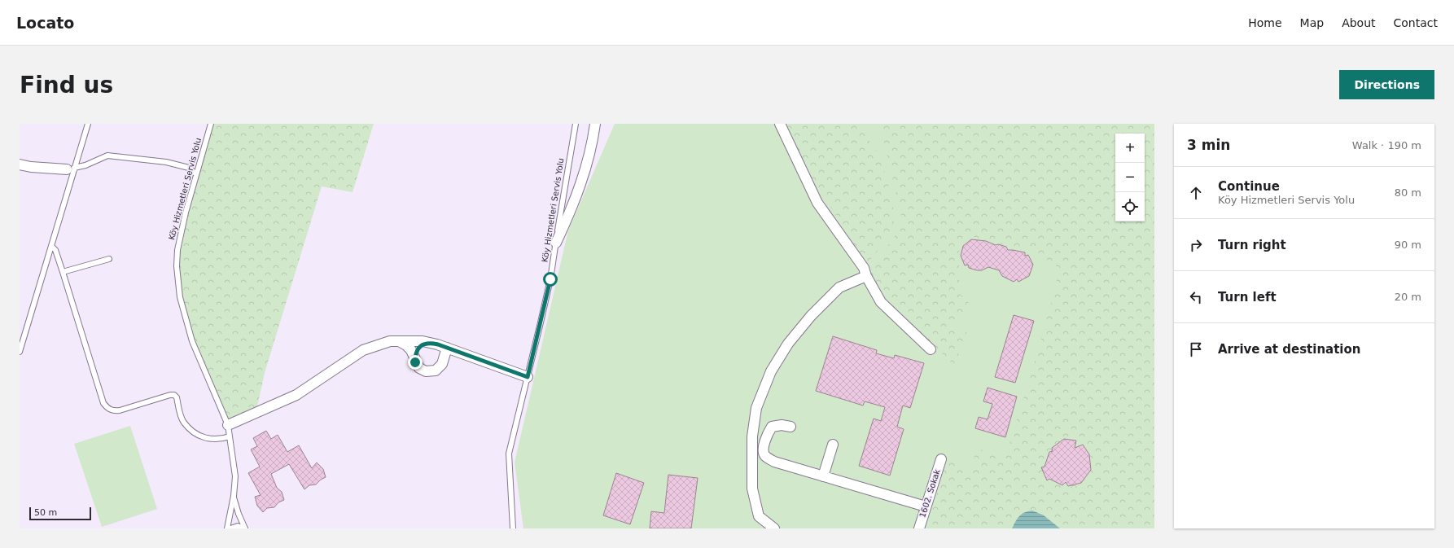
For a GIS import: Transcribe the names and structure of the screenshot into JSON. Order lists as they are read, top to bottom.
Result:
{
  "streets": {
    "street": ["1602. Sokak"],
    "lane": ["Köy Hizmetleri Servis Yolu"]
  },
  "scale_bar": "50 m",
  "page": {
    "header": "Locato",
    "nav": [
      "Home",
      "Map",
      "About",
      "Contact"
    ],
    "buttons": "Directions",
    "title": "Find us",
    "heading": ["3 min", "Walk · 190 m"],
    "map_buttons": ["+", "−"],
    "list": [
      ["Continue", "Köy Hizmetleri Servis Yolu", "80 m"],
      ["Turn right", "90 m"],
      ["Turn left", "20 m"],
      "Arrive at destination"
    ],
    "scale": "50 m"
  }
}
